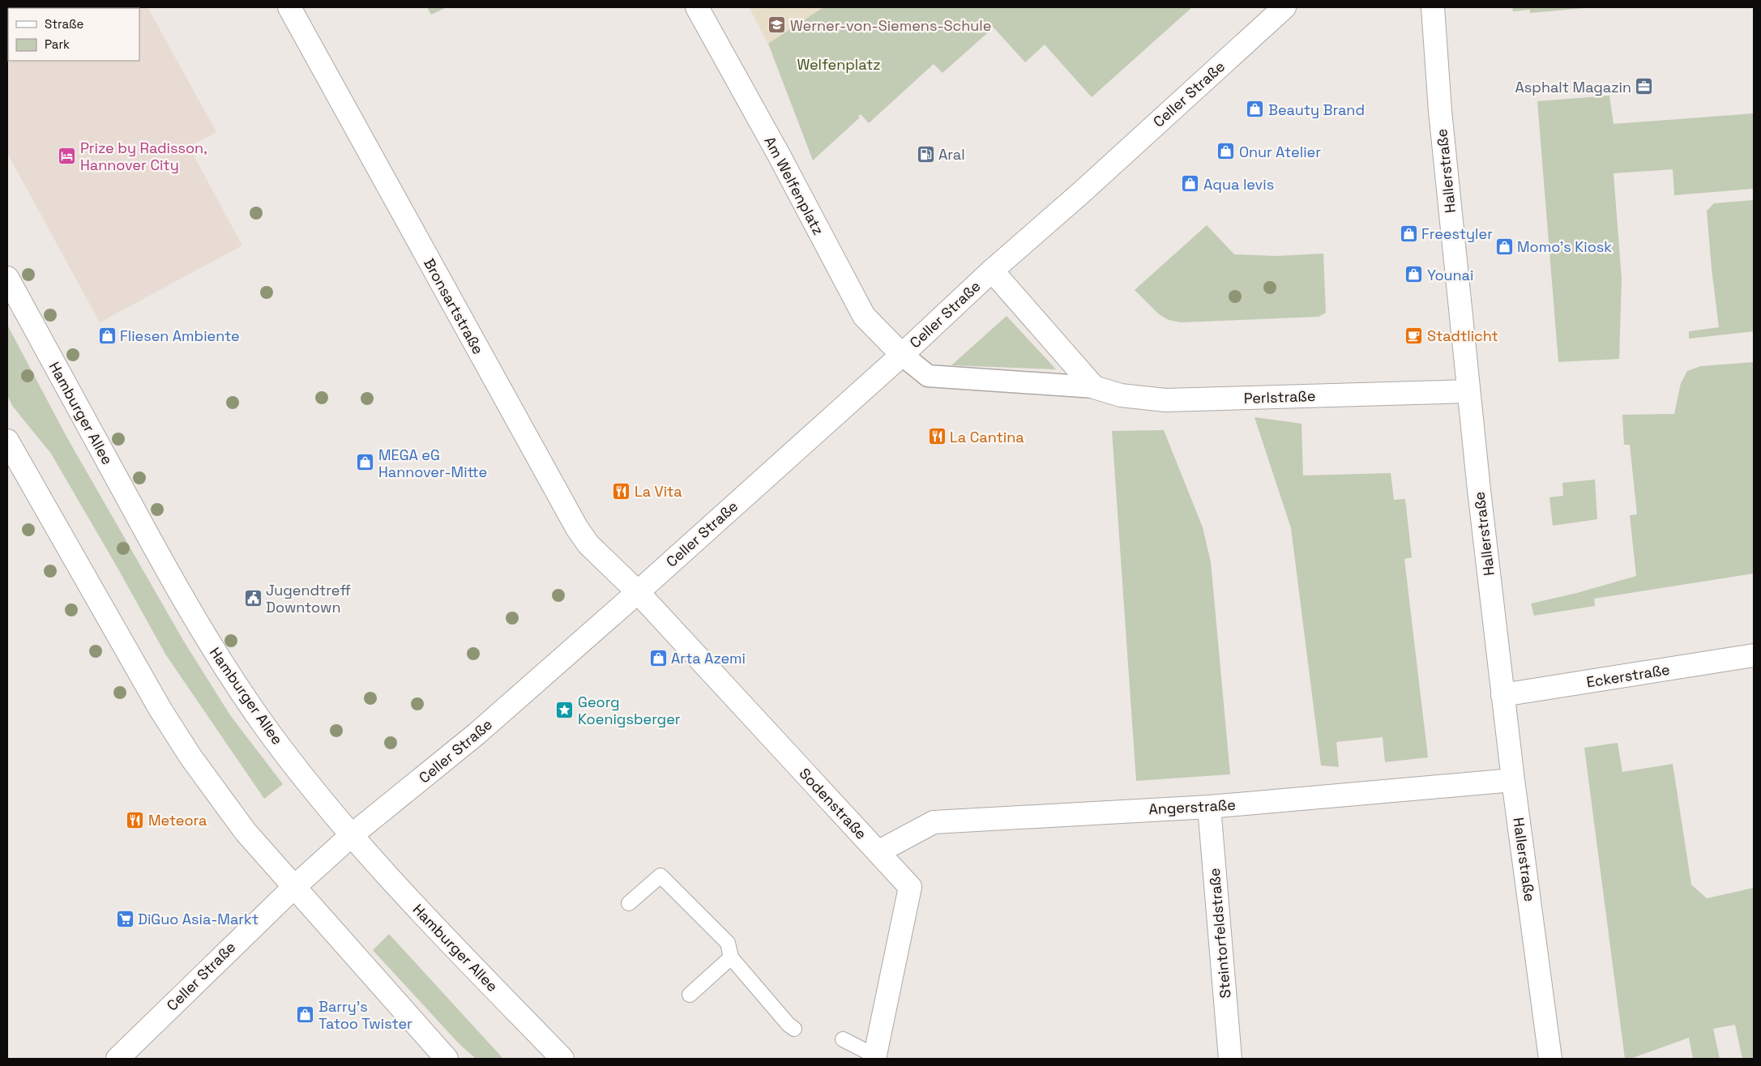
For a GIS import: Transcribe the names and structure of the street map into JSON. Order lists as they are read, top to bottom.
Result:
{
  "streets": {
    "street": [
      "Celler Straße",
      "Hallerstraße",
      "Am Welfenplatz",
      "Bronsartstraße",
      "Perlstraße",
      "Hamburger Allee",
      "Eckerstraße",
      "Sodenstraße",
      "Angerstraße",
      "Steintorfeldstraße"
    ]
  },
  "crossings": [
    ["Celler Straße", "Am Welfenplatz"],
    ["Celler Straße", "Bronsartstraße"],
    ["Celler Straße", "Perlstraße"],
    ["Celler Straße", "Hamburger Allee"],
    ["Celler Straße", "Sodenstraße"],
    ["Hallerstraße", "Perlstraße"],
    ["Hallerstraße", "Eckerstraße"],
    ["Hallerstraße", "Angerstraße"],
    ["Am Welfenplatz", "Perlstraße"],
    ["Bronsartstraße", "Sodenstraße"],
    ["Sodenstraße", "Angerstraße"],
    ["Angerstraße", "Steintorfeldstraße"]
  ],
  "parks": ["Welfenplatz"],
  "places": {
    "school or university": ["Werner-von-Siemens-Schule"],
    "office": ["Asphalt Magazin"],
    "shop": [
      "Beauty Brand",
      "Onur Atelier",
      "Aqua levis",
      "Freestyler",
      "Momo's Kiosk",
      "Younai",
      "Fliesen Ambiente",
      "MEGA eG Hannover-Mitte",
      "Arta Azemi",
      "Barry's Tatoo Twister"
    ],
    "fuel station": ["Aral"],
    "hotel": ["Prize by Radisson, Hannover City"],
    "cafe": ["Stadtlicht"],
    "restaurant": ["La Cantina", "La Vita", "Meteora"],
    "public building": ["Jugendtreff Downtown"],
    "place": ["Georg Koenigsberger"],
    "supermarket": ["DiGuo Asia-Markt"]
  },
  "legend": ["Straße", "Park"]
}
